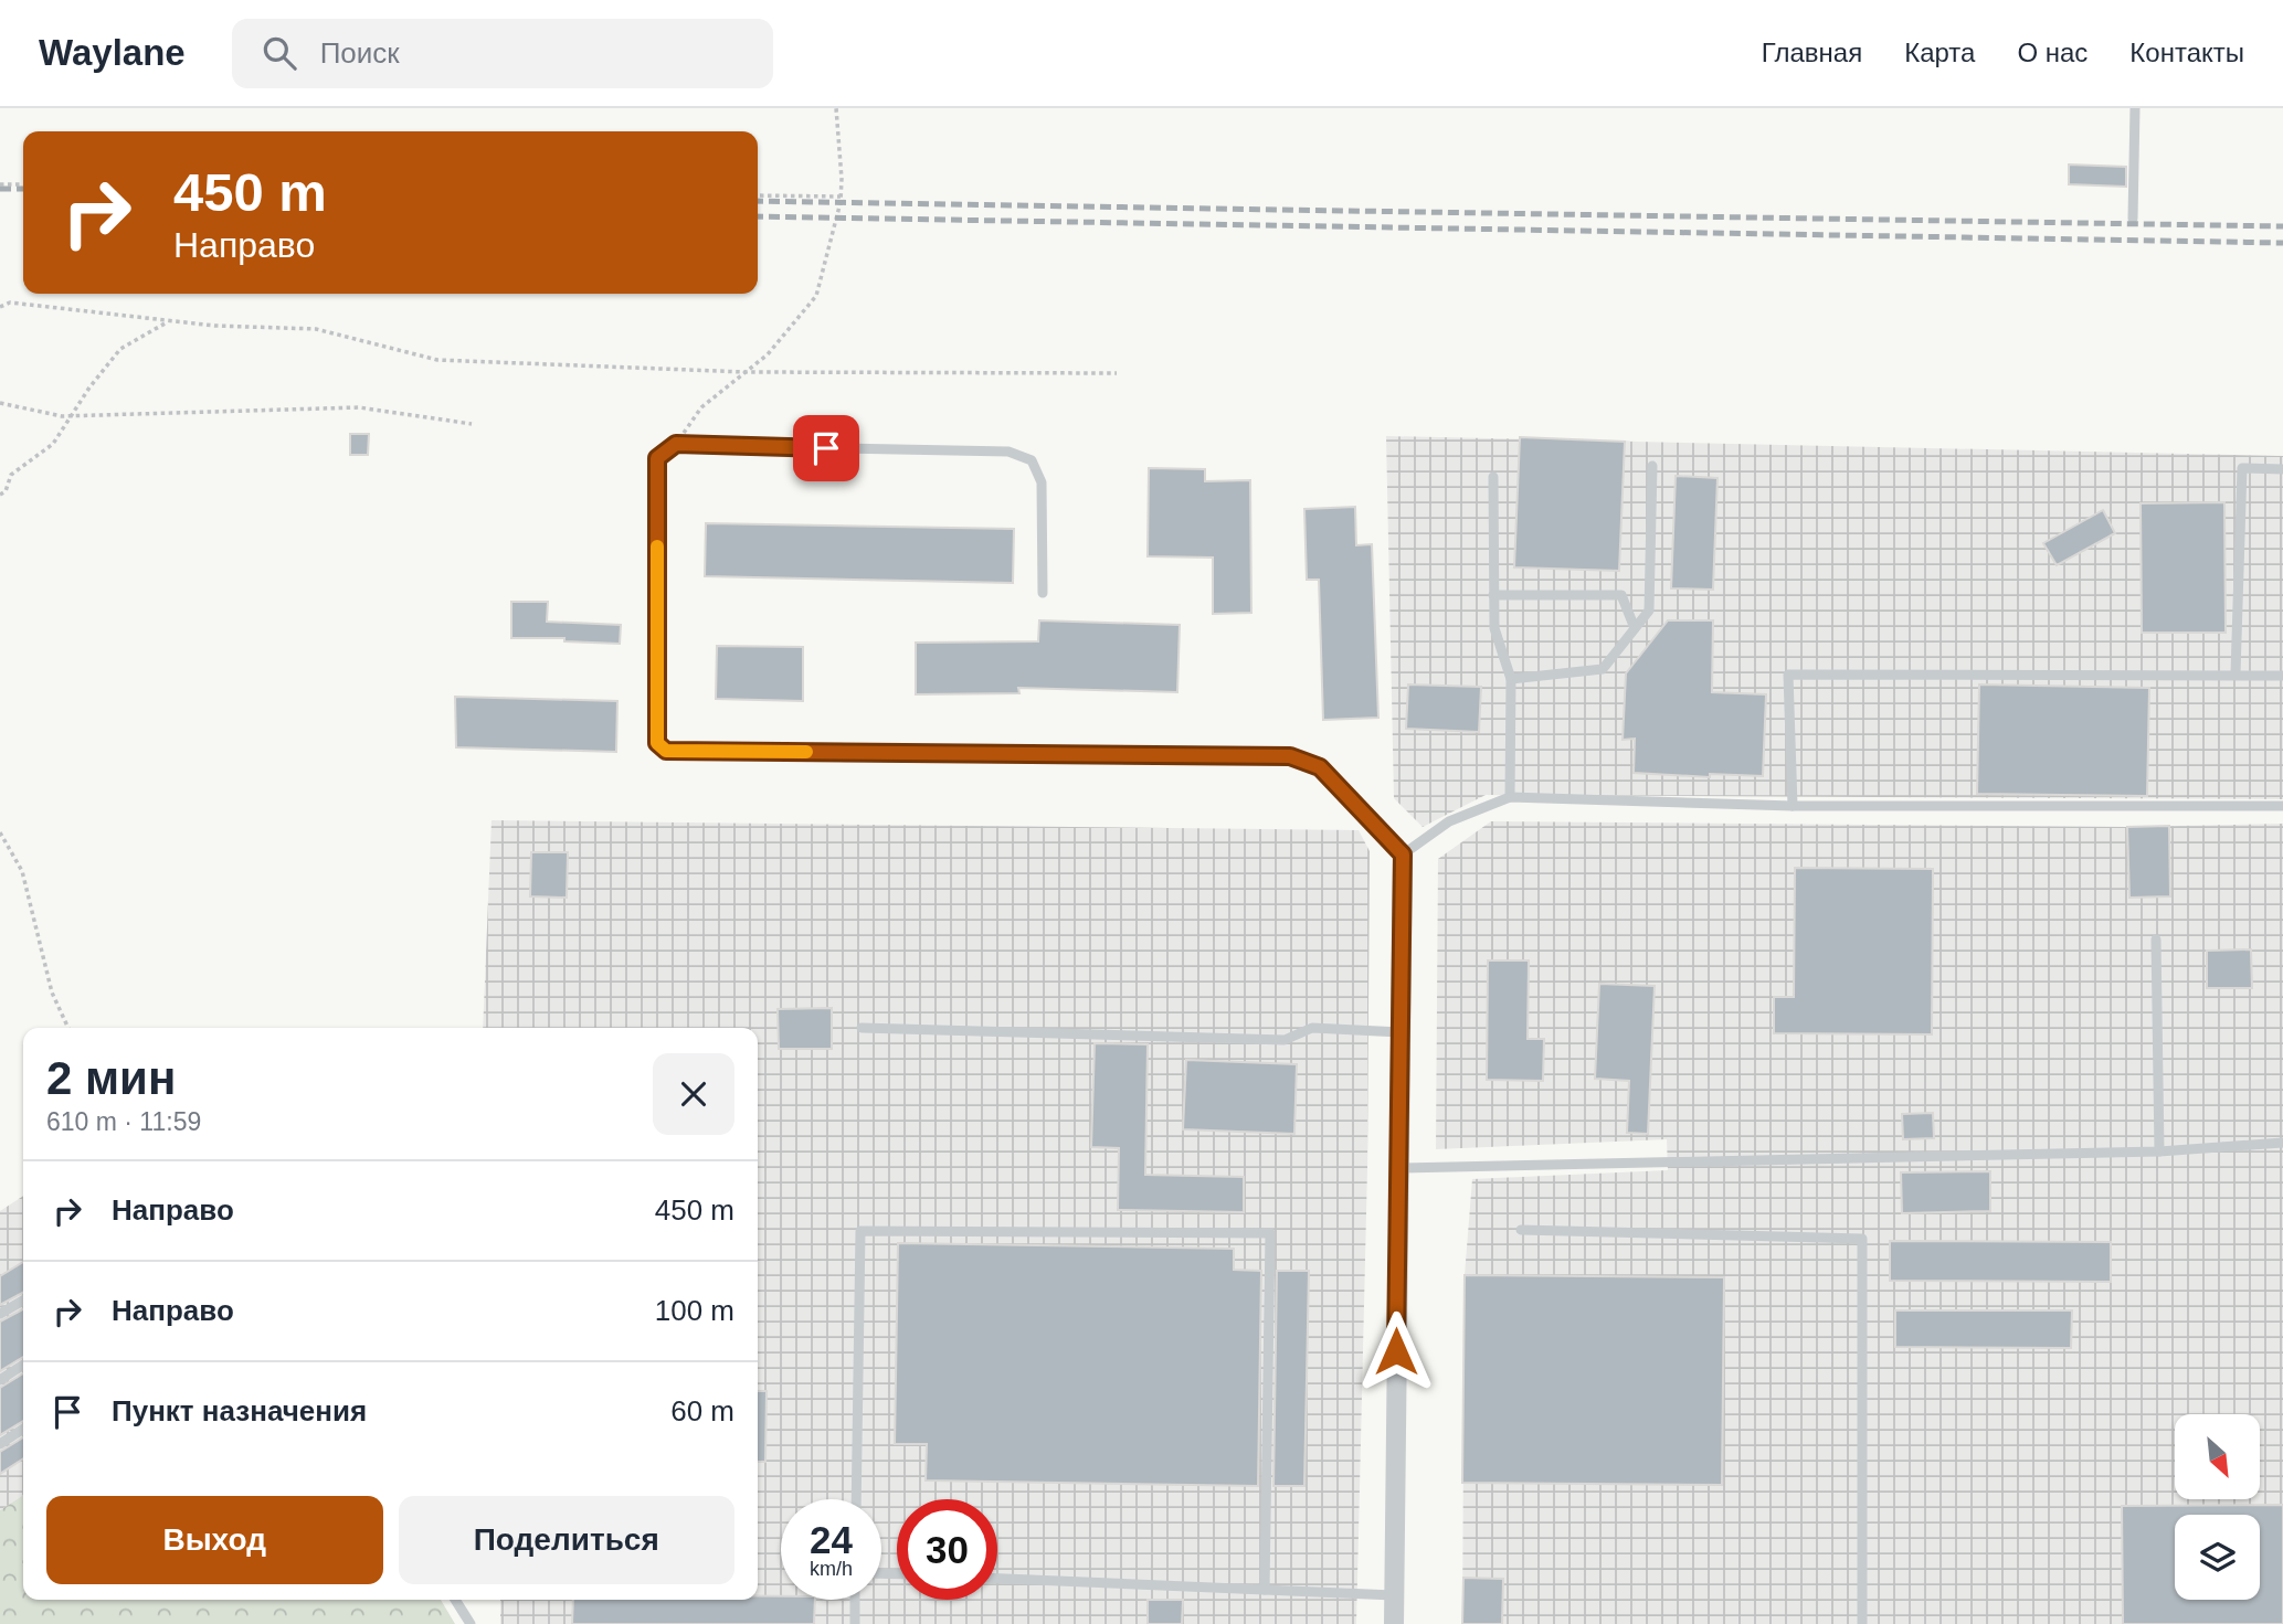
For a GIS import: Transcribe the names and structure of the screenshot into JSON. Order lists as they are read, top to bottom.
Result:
{
  "north": "bottom right",
  "page": {
    "header": "Waylane",
    "search": "Поиск",
    "nav": [
      "Главная",
      "Карта",
      "О нас",
      "Контакты"
    ],
    "turn": ["450 m", "Направо"],
    "heading": ["2 мин", "610 m · 11:59"],
    "list": [
      {
        "name": "Направо",
        "value": "450 m"
      },
      {
        "name": "Направо",
        "value": "100 m"
      },
      {
        "name": "Пункт назначения",
        "value": "60 m"
      }
    ],
    "buttons": ["Выход", "Поделиться"],
    "speed": "24 km/h",
    "limit": "30"
  }
}
